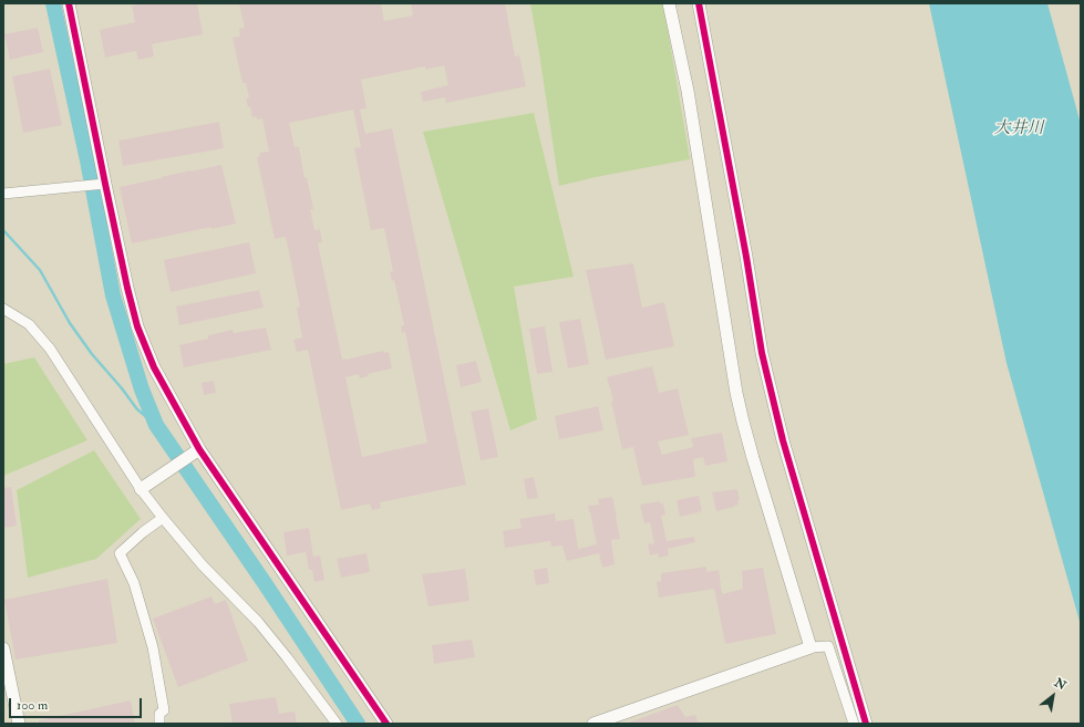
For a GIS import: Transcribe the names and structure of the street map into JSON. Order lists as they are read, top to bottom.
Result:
{
  "water": ["大井川"],
  "scale_bar": "100 m",
  "north": "top right"
}
